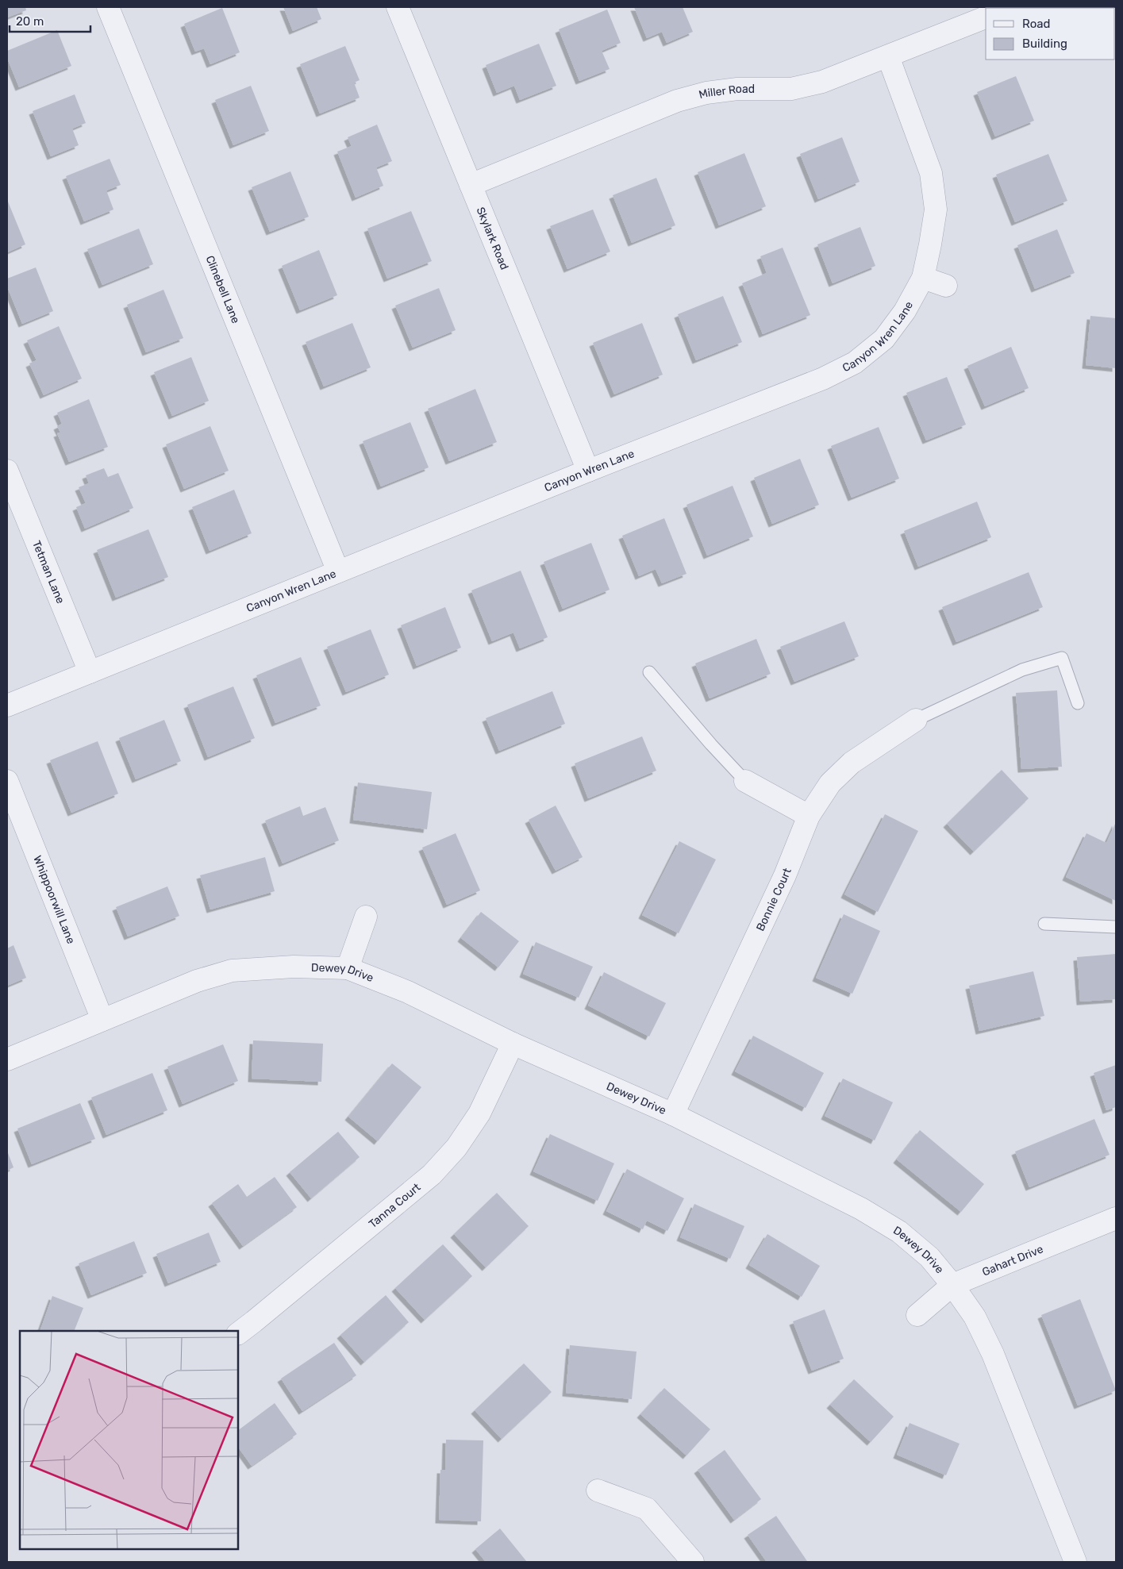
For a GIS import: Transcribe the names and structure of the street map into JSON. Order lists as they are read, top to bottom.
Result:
{
  "streets": {
    "street": [
      "Miller Road",
      "Skylark Road",
      "Clinebell Lane",
      "Canyon Wren Lane",
      "Tetman Lane",
      "Bonnie Court",
      "Whippoorwill Lane",
      "Dewey Drive",
      "Tanna Court",
      "Gahart Drive"
    ]
  },
  "crossings": [
    ["Miller Road", "Skylark Road"],
    ["Miller Road", "Canyon Wren Lane"],
    ["Skylark Road", "Canyon Wren Lane"],
    ["Clinebell Lane", "Canyon Wren Lane"],
    ["Canyon Wren Lane", "Tetman Lane"],
    ["Bonnie Court", "Dewey Drive"],
    ["Whippoorwill Lane", "Dewey Drive"],
    ["Dewey Drive", "Tanna Court"],
    ["Dewey Drive", "Gahart Drive"]
  ],
  "legend": ["Road", "Building"],
  "scale_bar": "20 m"
}
